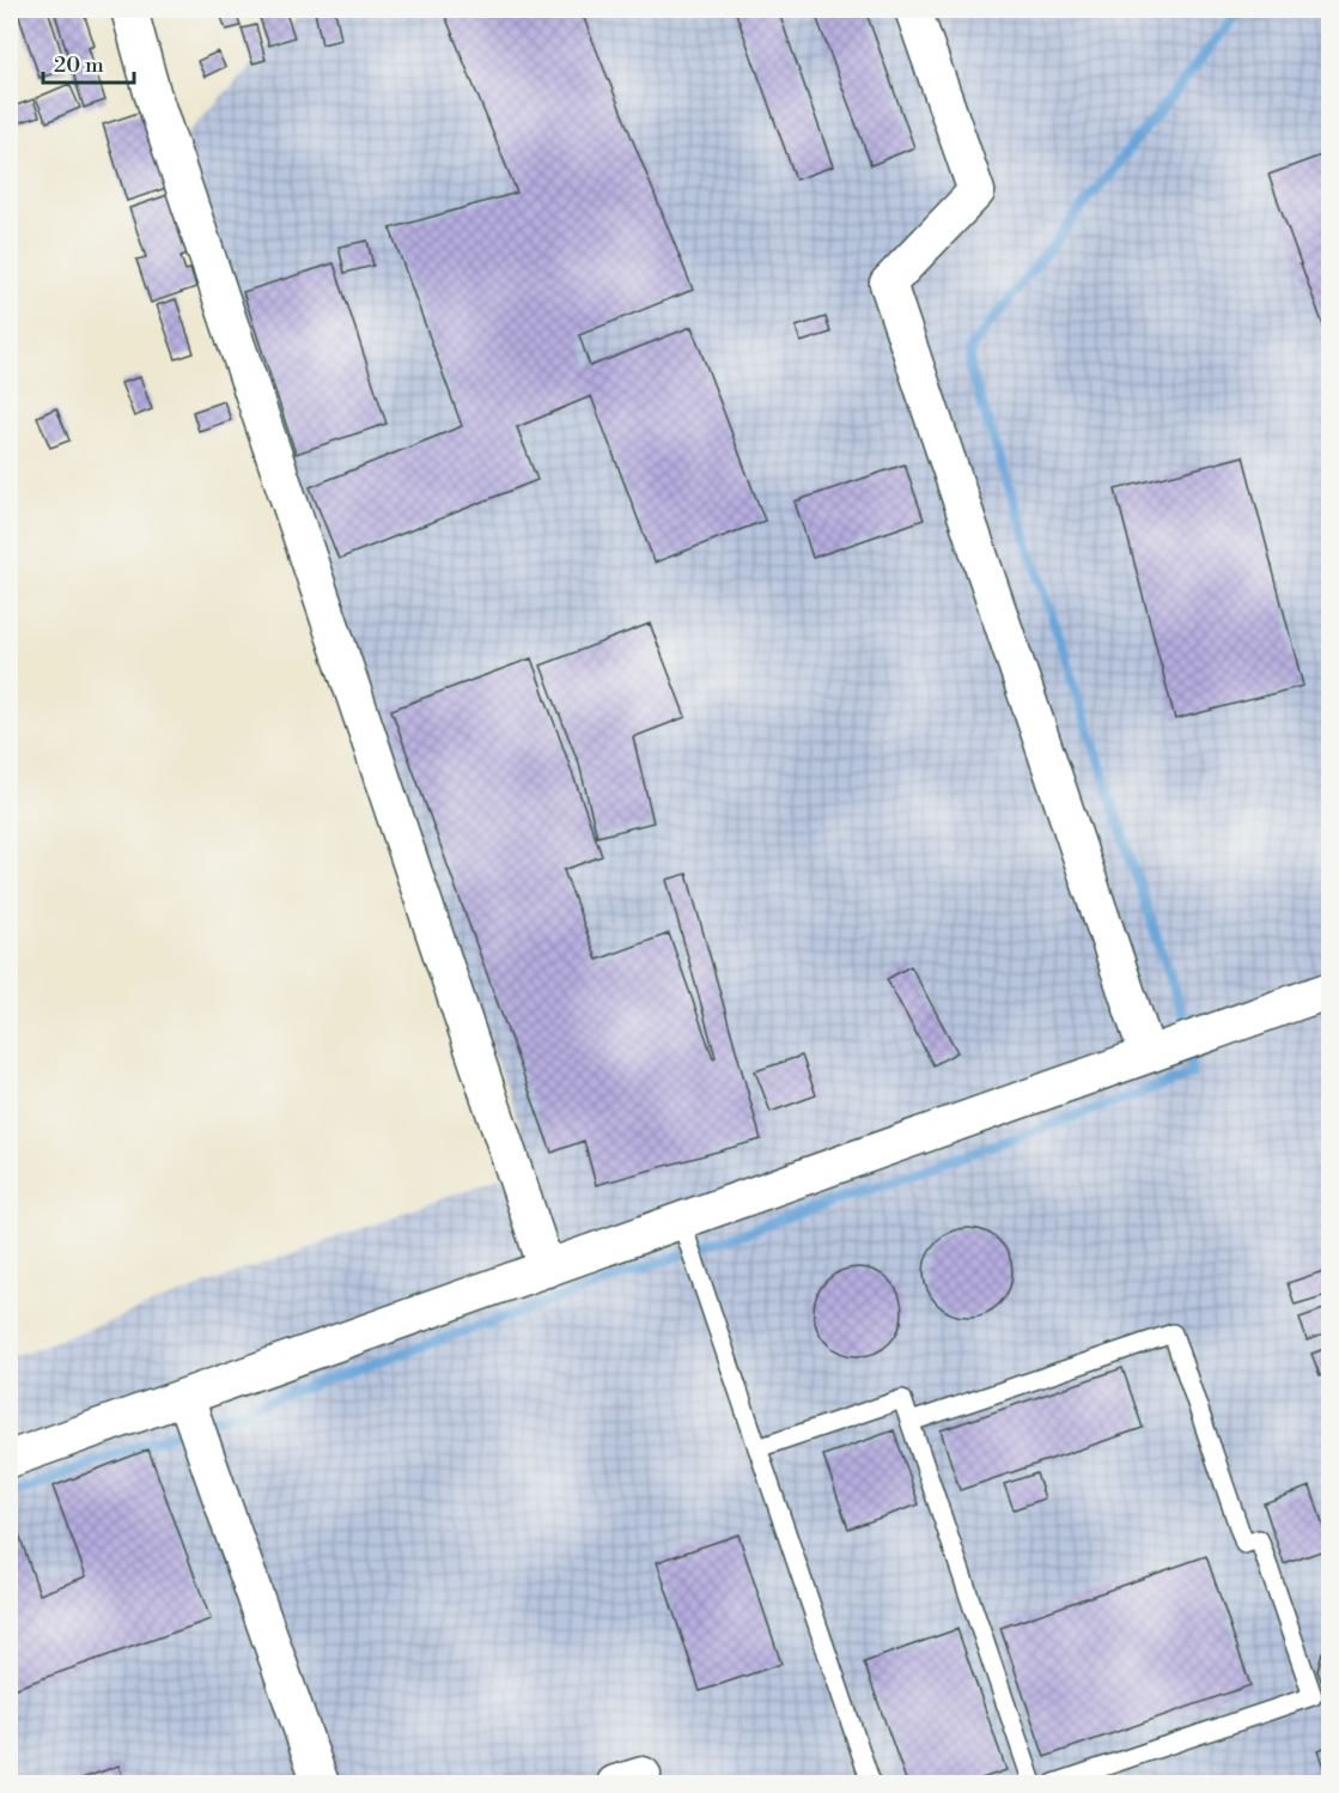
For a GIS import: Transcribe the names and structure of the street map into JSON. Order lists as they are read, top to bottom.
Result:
{
  "scale_bar": "20 m"
}
